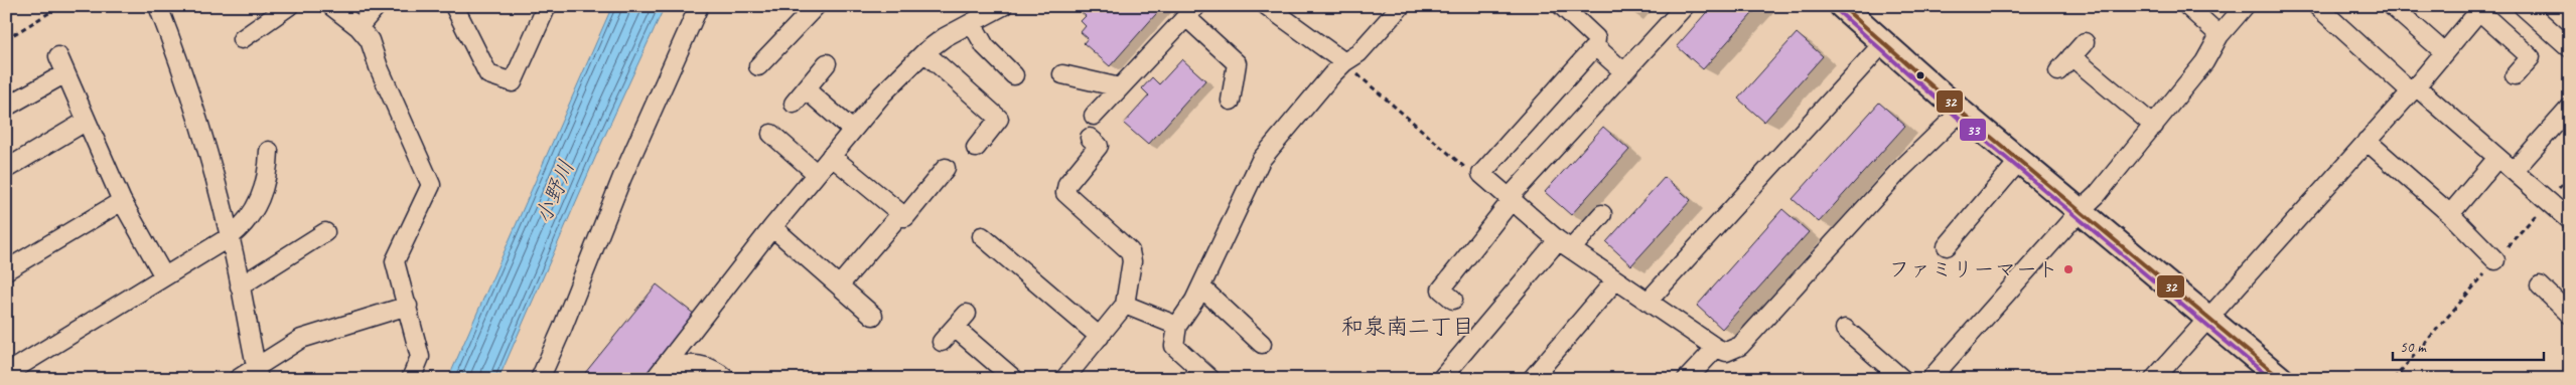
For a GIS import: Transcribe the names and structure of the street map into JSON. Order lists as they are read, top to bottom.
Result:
{
  "districts": ["和泉南二丁目"],
  "water": ["小野川"],
  "places": ["ファミリーマート"],
  "lines": ["transit line 32", "transit line 33"],
  "scale_bar": "50 m"
}
